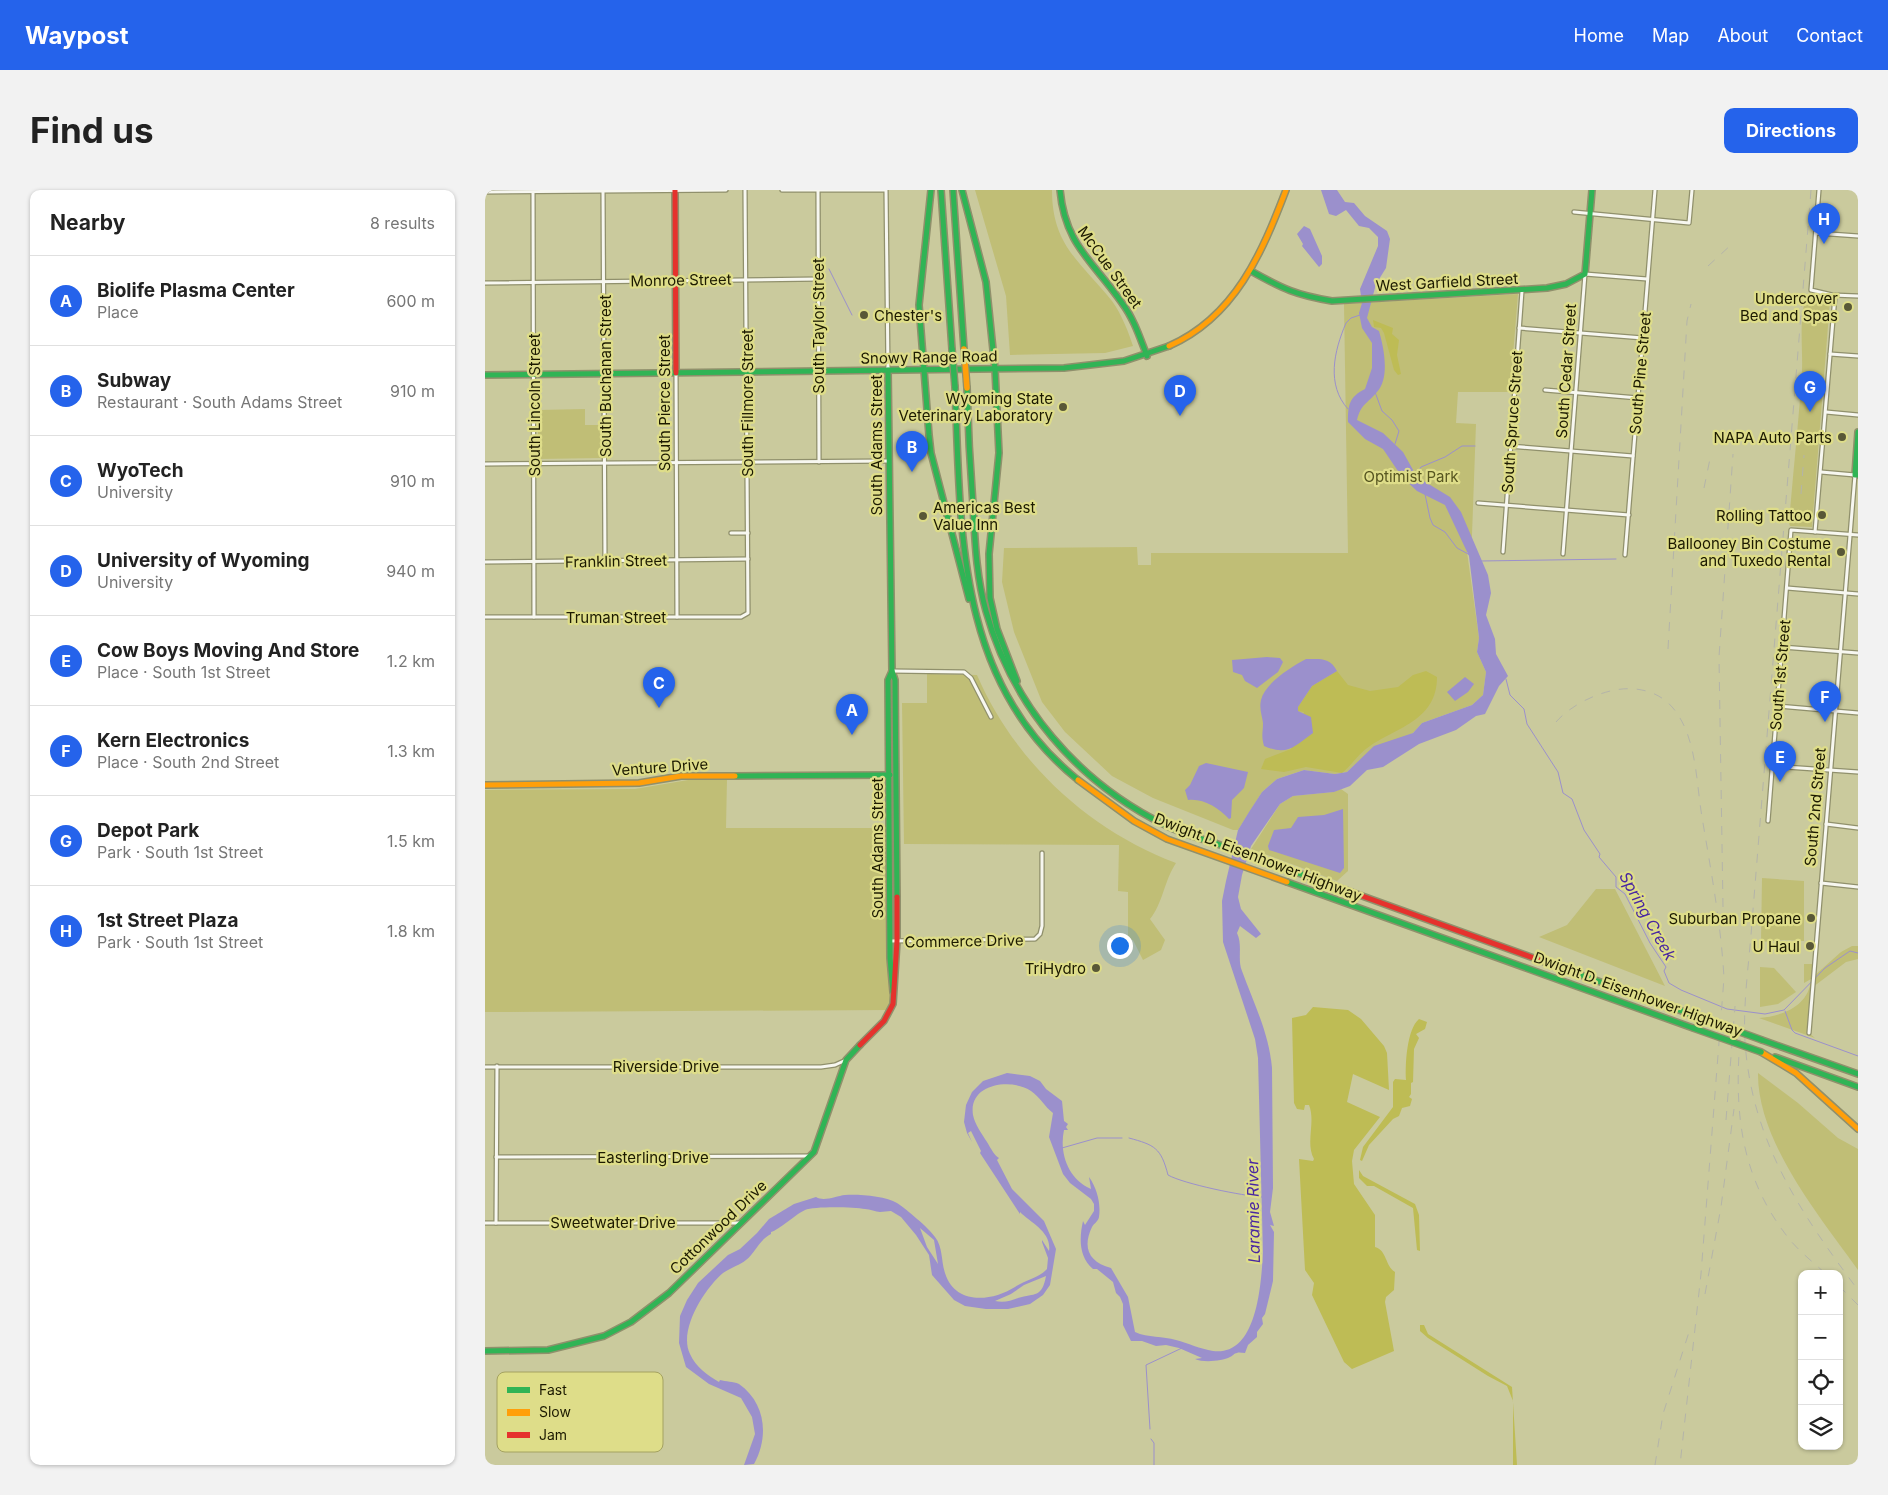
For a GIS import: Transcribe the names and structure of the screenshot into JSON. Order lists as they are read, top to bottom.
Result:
{
  "streets": {
    "main road": [
      "McCue Street",
      "West Garfield Street",
      "Snowy Range Road",
      "South Cedar Street",
      "South Pierce Street",
      "South Adams Street",
      "Venture Drive",
      "South 2nd Street",
      "Dwight D. Eisenhower Highway",
      "Cottonwood Drive"
    ],
    "street": [
      "Monroe Street",
      "South Taylor Street",
      "South Pine Street",
      "South Buchanan Street",
      "South Fillmore Street",
      "South Lincoln Street",
      "South Spruce Street",
      "Franklin Street",
      "Truman Street",
      "South 1st Street",
      "Commerce Drive",
      "Riverside Drive",
      "Easterling Drive",
      "Sweetwater Drive"
    ]
  },
  "crossings": [
    ["McCue Street", "Snowy Range Road"],
    ["Monroe Street", "South Taylor Street"],
    ["Monroe Street", "South Buchanan Street"],
    ["Monroe Street", "South Pierce Street"],
    ["Monroe Street", "South Fillmore Street"],
    ["Monroe Street", "South Lincoln Street"],
    ["West Garfield Street", "Snowy Range Road"],
    ["West Garfield Street", "South Cedar Street"],
    ["West Garfield Street", "South Spruce Street"],
    ["South Taylor Street", "Snowy Range Road"],
    ["Snowy Range Road", "South Buchanan Street"],
    ["Snowy Range Road", "South Pierce Street"],
    ["Snowy Range Road", "South Fillmore Street"],
    ["Snowy Range Road", "South Lincoln Street"],
    ["Snowy Range Road", "South Adams Street"],
    ["South Buchanan Street", "Franklin Street"],
    ["South Pierce Street", "Franklin Street"],
    ["South Pierce Street", "Truman Street"],
    ["South Fillmore Street", "Franklin Street"],
    ["South Fillmore Street", "Truman Street"],
    ["South Lincoln Street", "Franklin Street"],
    ["South Lincoln Street", "Truman Street"],
    ["South Adams Street", "Venture Drive"],
    ["South Adams Street", "Commerce Drive"],
    ["South Adams Street", "Cottonwood Drive"],
    ["Riverside Drive", "Cottonwood Drive"],
    ["Easterling Drive", "Cottonwood Drive"],
    ["Sweetwater Drive", "Cottonwood Drive"]
  ],
  "water": ["Spring Creek", "Laramie River"],
  "parks": ["Optimist Park"],
  "places": [
    "Undercover Bed and Spas",
    "Chester's",
    "Wyoming State Veterinary Laboratory",
    "NAPA Auto Parts",
    "Rolling Tattoo",
    "Americas Best Value Inn",
    "Ballooney Bin Costume and Tuxedo Rental",
    "Suburban Propane",
    "U Haul",
    "TriHydro"
  ],
  "legend": ["Fast", "Slow", "Jam"],
  "page": {
    "header": "Waypost",
    "nav": [
      "Home",
      "Map",
      "About",
      "Contact"
    ],
    "buttons": "Directions",
    "title": "Find us",
    "heading": ["Nearby", "8 results"],
    "pins": [
      "H",
      "G",
      "D",
      "B",
      "C",
      "F",
      "A",
      "E"
    ],
    "list": [
      {
        "mark": "A",
        "name": "Biolife Plasma Center",
        "note": "Place",
        "value": "600 m"
      },
      {
        "mark": "B",
        "name": "Subway",
        "note": "Restaurant · South Adams Street",
        "value": "910 m"
      },
      {
        "mark": "C",
        "name": "WyoTech",
        "note": "University",
        "value": "910 m"
      },
      {
        "mark": "D",
        "name": "University of Wyoming",
        "note": "University",
        "value": "940 m"
      },
      {
        "mark": "E",
        "name": "Cow Boys Moving And Store",
        "note": "Place · South 1st Street",
        "value": "1.2 km"
      },
      {
        "mark": "F",
        "name": "Kern Electronics",
        "note": "Place · South 2nd Street",
        "value": "1.3 km"
      },
      {
        "mark": "G",
        "name": "Depot Park",
        "note": "Park · South 1st Street",
        "value": "1.5 km"
      },
      {
        "mark": "H",
        "name": "1st Street Plaza",
        "note": "Park · South 1st Street",
        "value": "1.8 km"
      }
    ],
    "map_buttons": ["+", "−"]
  }
}
